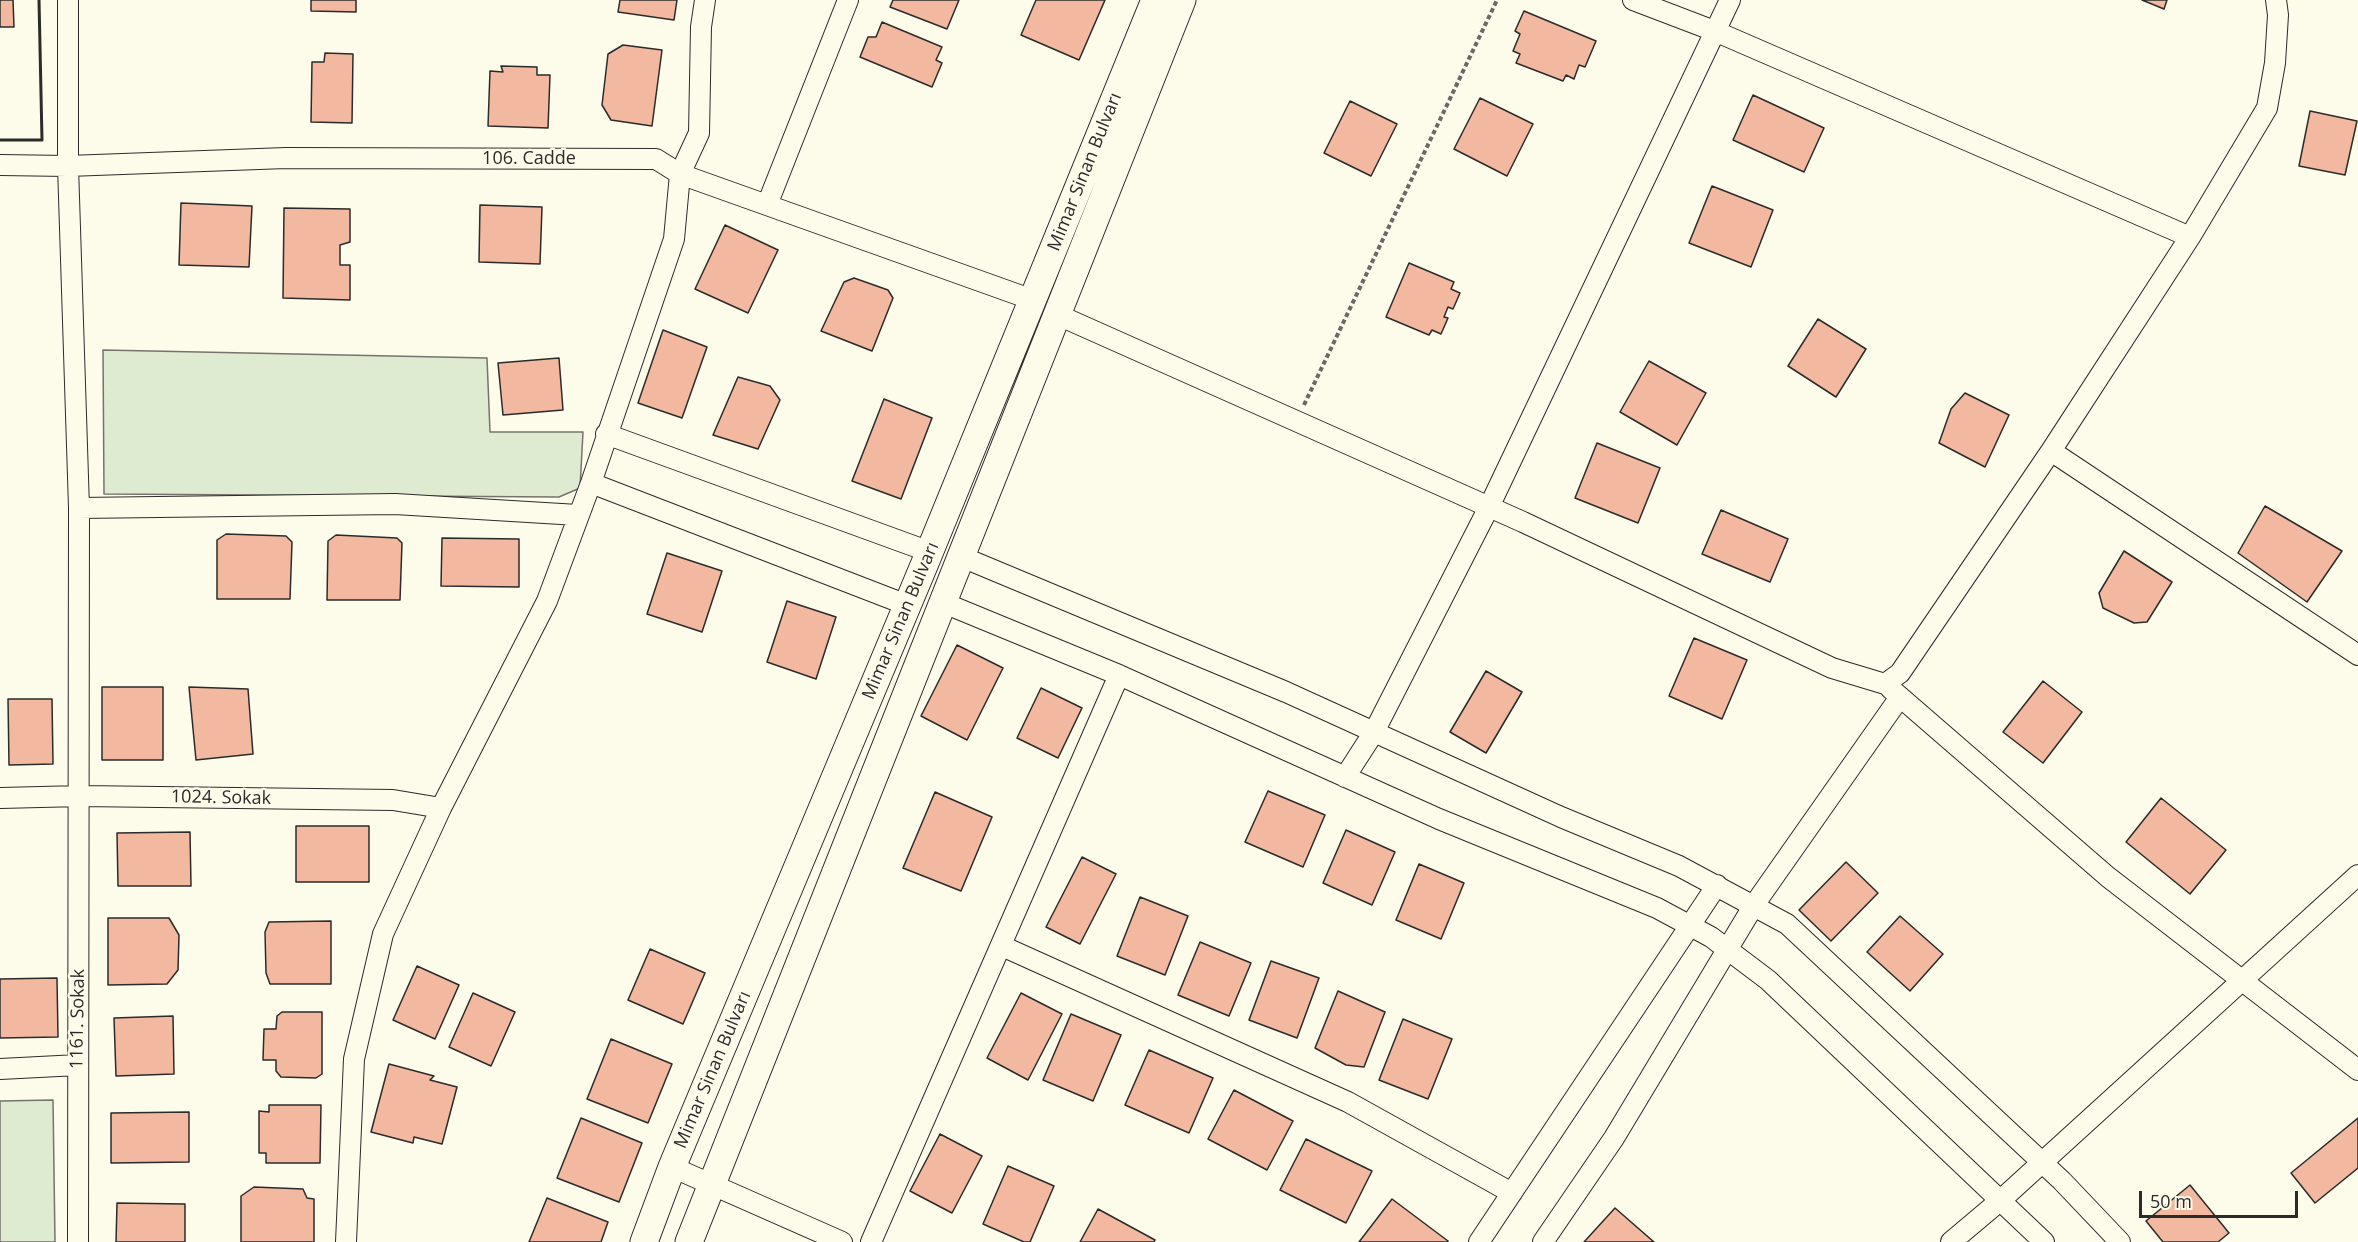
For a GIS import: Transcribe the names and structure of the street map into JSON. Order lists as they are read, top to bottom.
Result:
{
  "streets": {
    "main road": ["Mimar Sinan Bulvarı"],
    "street": ["106. Cadde", "1024. Sokak", "1161. Sokak"]
  },
  "crossings": [
    ["106. Cadde", "Mimar Sinan Bulvarı"],
    ["106. Cadde", "1161. Sokak"],
    ["1024. Sokak", "1161. Sokak"]
  ],
  "scale_bar": "50 m"
}
